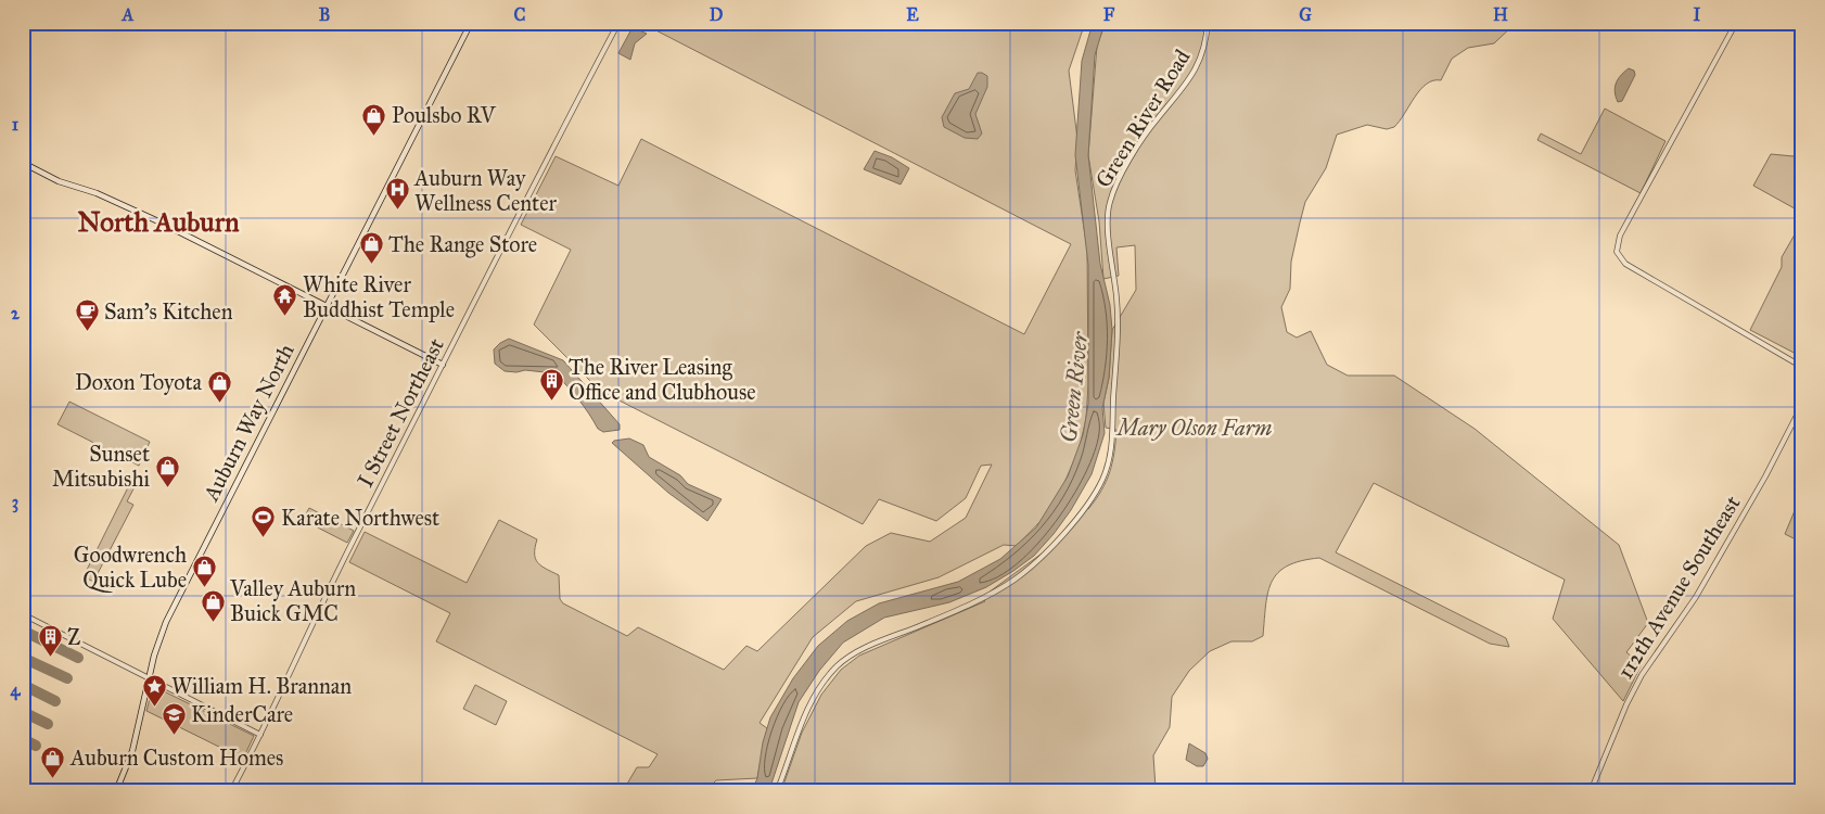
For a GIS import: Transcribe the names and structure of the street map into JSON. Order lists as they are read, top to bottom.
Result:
{
  "streets": {
    "main road": ["Auburn Way North"],
    "street": ["Green River Road", "I Street Northeast", "112th Avenue Southeast"]
  },
  "districts": ["North Auburn"],
  "water": ["Green River"],
  "parks": ["Mary Olson Farm"],
  "places": {
    "shop": [
      "Poulsbo RV",
      "The Range Store",
      "Doxon Toyota",
      "Sunset Mitsubishi",
      "Goodwrench Quick Lube",
      "Valley Auburn Buick GMC",
      "Auburn Custom Homes"
    ],
    "hospital": ["Auburn Way Wellness Center"],
    "temple": ["White River Buddhist Temple"],
    "cafe": ["Sam's Kitchen"],
    "building": ["The River Leasing Office and Clubhouse", "Z"],
    "sports": ["Karate Northwest"],
    "place": ["William H. Brannan"],
    "school or university": ["KinderCare"]
  },
  "grid": {
    "columns": [
      "A",
      "B",
      "C",
      "D",
      "E",
      "F",
      "G",
      "H",
      "I"
    ],
    "rows": [
      "1",
      "2",
      "3",
      "4"
    ]
  }
}
